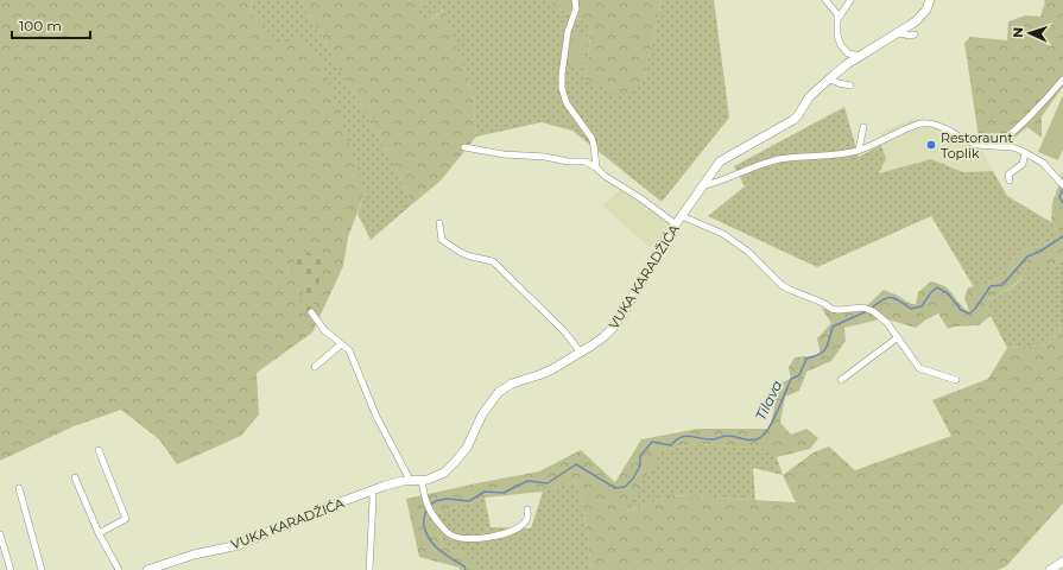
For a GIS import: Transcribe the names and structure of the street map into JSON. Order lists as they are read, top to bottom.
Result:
{
  "streets": {
    "street": ["VUKA KARADŽIĆA"]
  },
  "water": ["Tilava"],
  "places": ["Restoraunt Toplik"],
  "scale_bar": "100 m",
  "north": "left"
}
